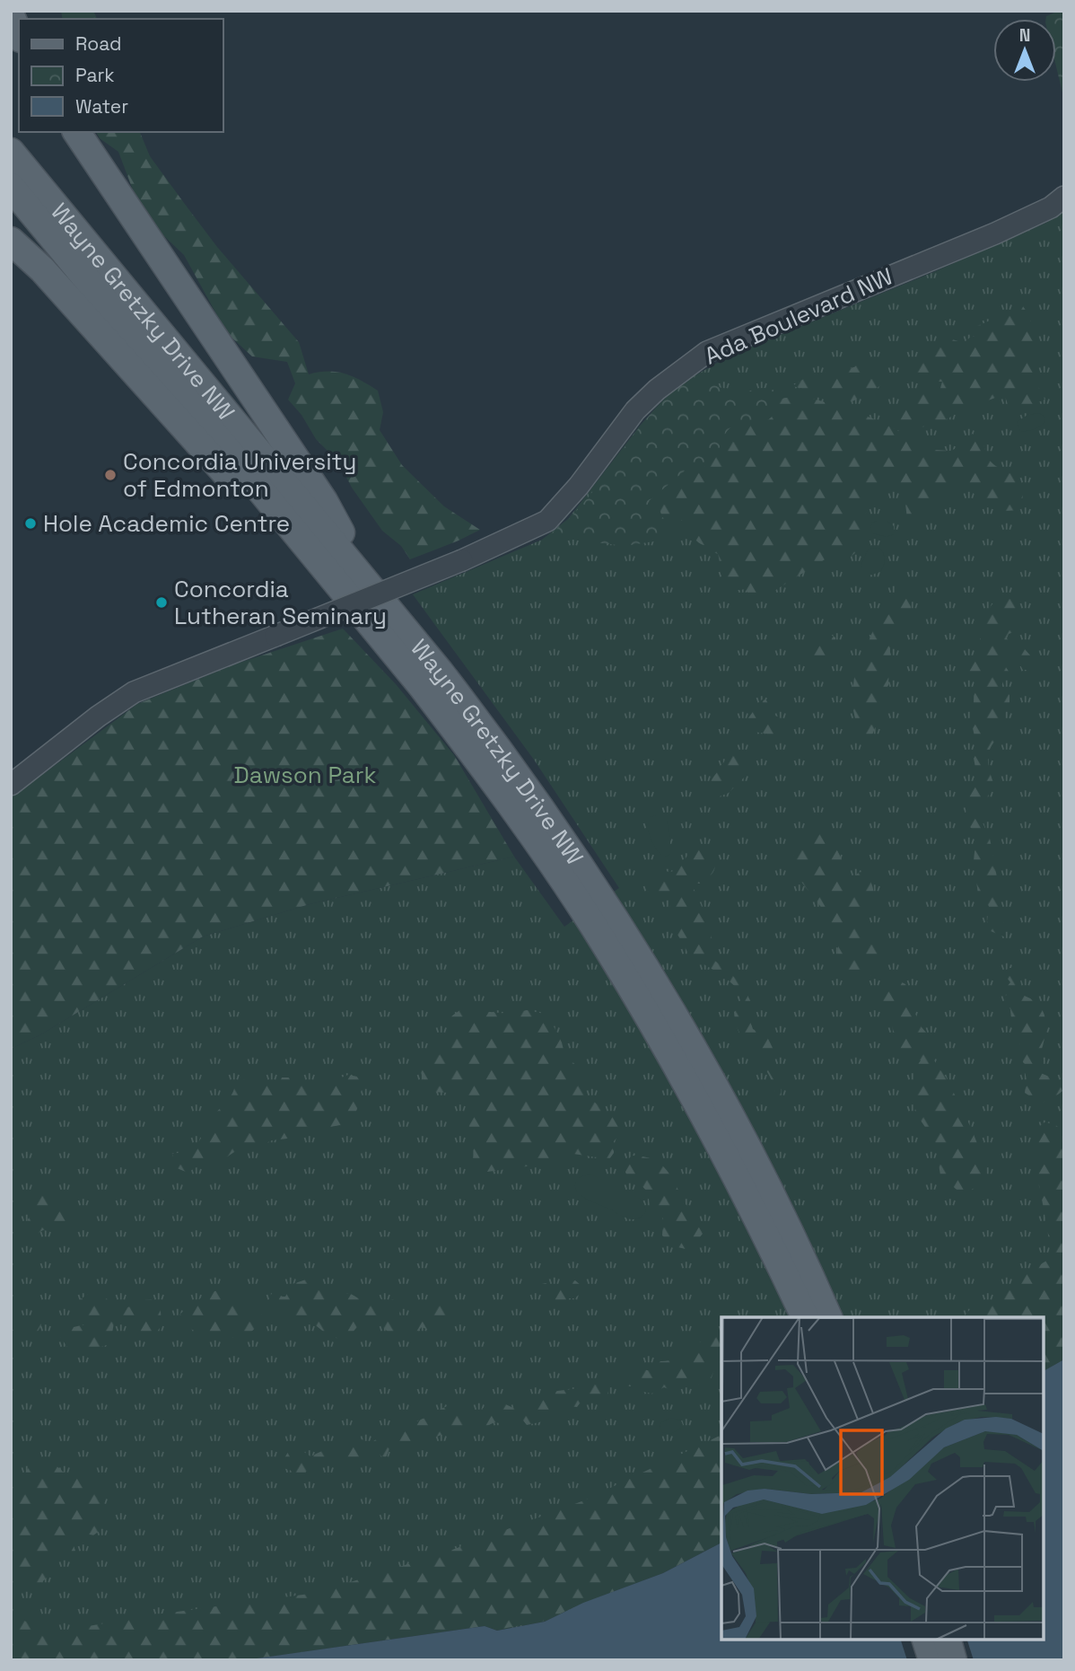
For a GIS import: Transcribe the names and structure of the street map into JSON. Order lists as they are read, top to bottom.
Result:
{
  "streets": {
    "main road": ["Wayne Gretzky Drive NW"],
    "street": ["Ada Boulevard NW"]
  },
  "parks": ["Dawson Park"],
  "places": ["Concordia University of Edmonton", "Hole Academic Centre", "Concordia Lutheran Seminary"],
  "legend": ["Road", "Park", "Water"],
  "north": "top"
}
